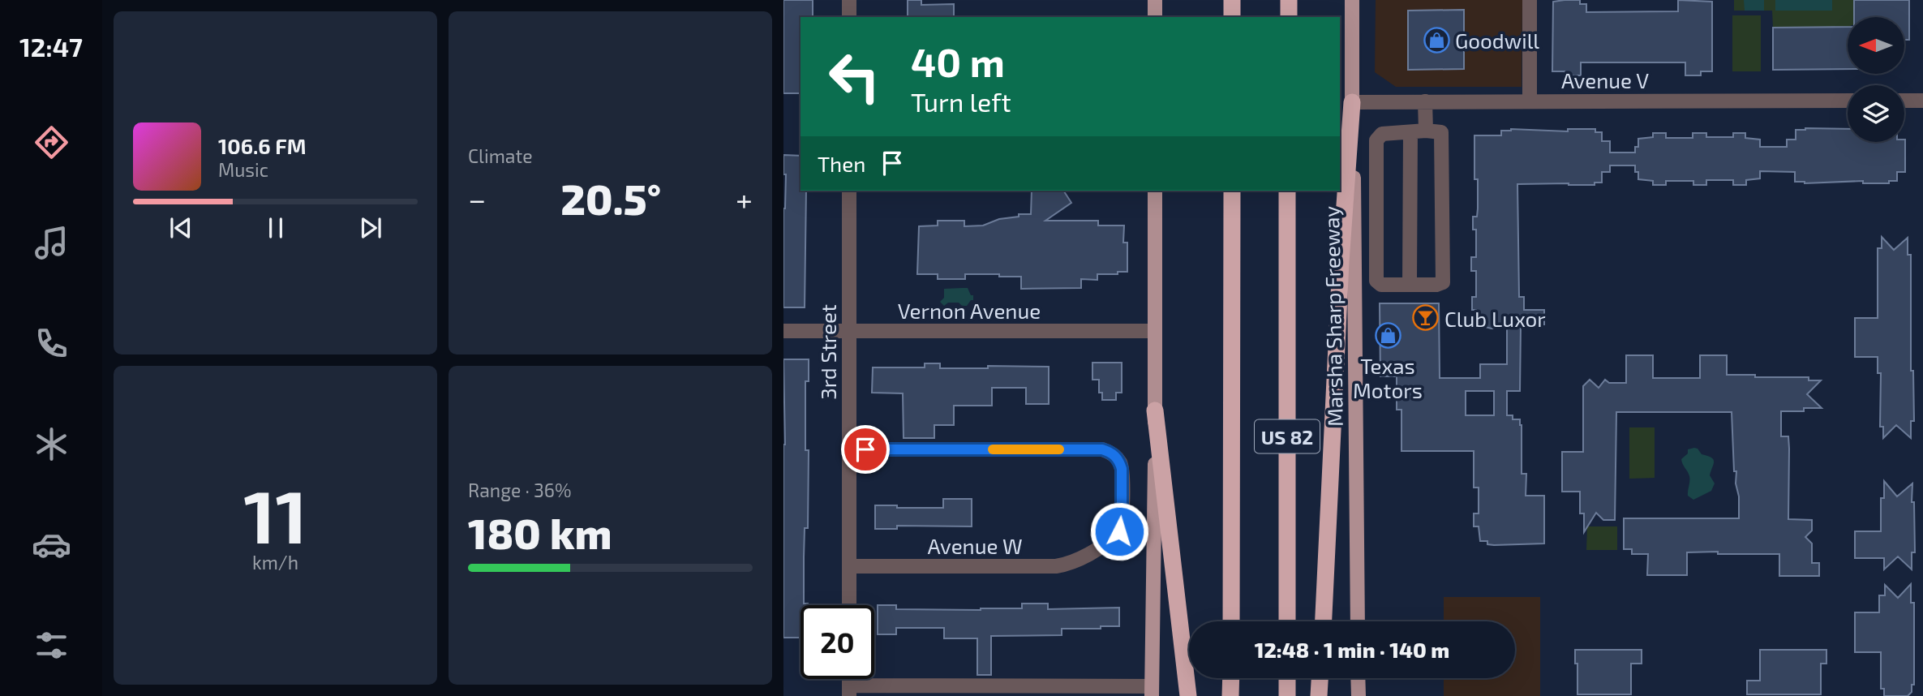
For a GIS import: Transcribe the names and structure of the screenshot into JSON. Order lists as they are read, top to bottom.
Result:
{
  "streets": {
    "highway": ["Marsha Sharp Freeway", "US 82"],
    "street": [
      "Avenue V",
      "Vernon Avenue",
      "3rd Street",
      "Avenue W"
    ]
  },
  "crossings": [
    ["Avenue V", "Marsha Sharp Freeway"],
    ["Vernon Avenue", "3rd Street"],
    ["3rd Street", "Avenue W"]
  ],
  "places": {
    "shop": ["Goodwill", "Texas Motors"],
    "bar": ["Club Luxor"]
  },
  "north": "left",
  "page": {
    "tabs": "12:47",
    "tile": [
      "Climate",
      ["11", "km/h"],
      ["Range · 36%", "180 km"]
    ],
    "turn": ["40 m", "Turn left"],
    "song": ["106.6 FM", "Music"],
    "then": "Then",
    "heat": ["−", "20.5°", "+"],
    "limit": "20",
    "trip": "12:48 · 1 min · 140 m"
  }
}
